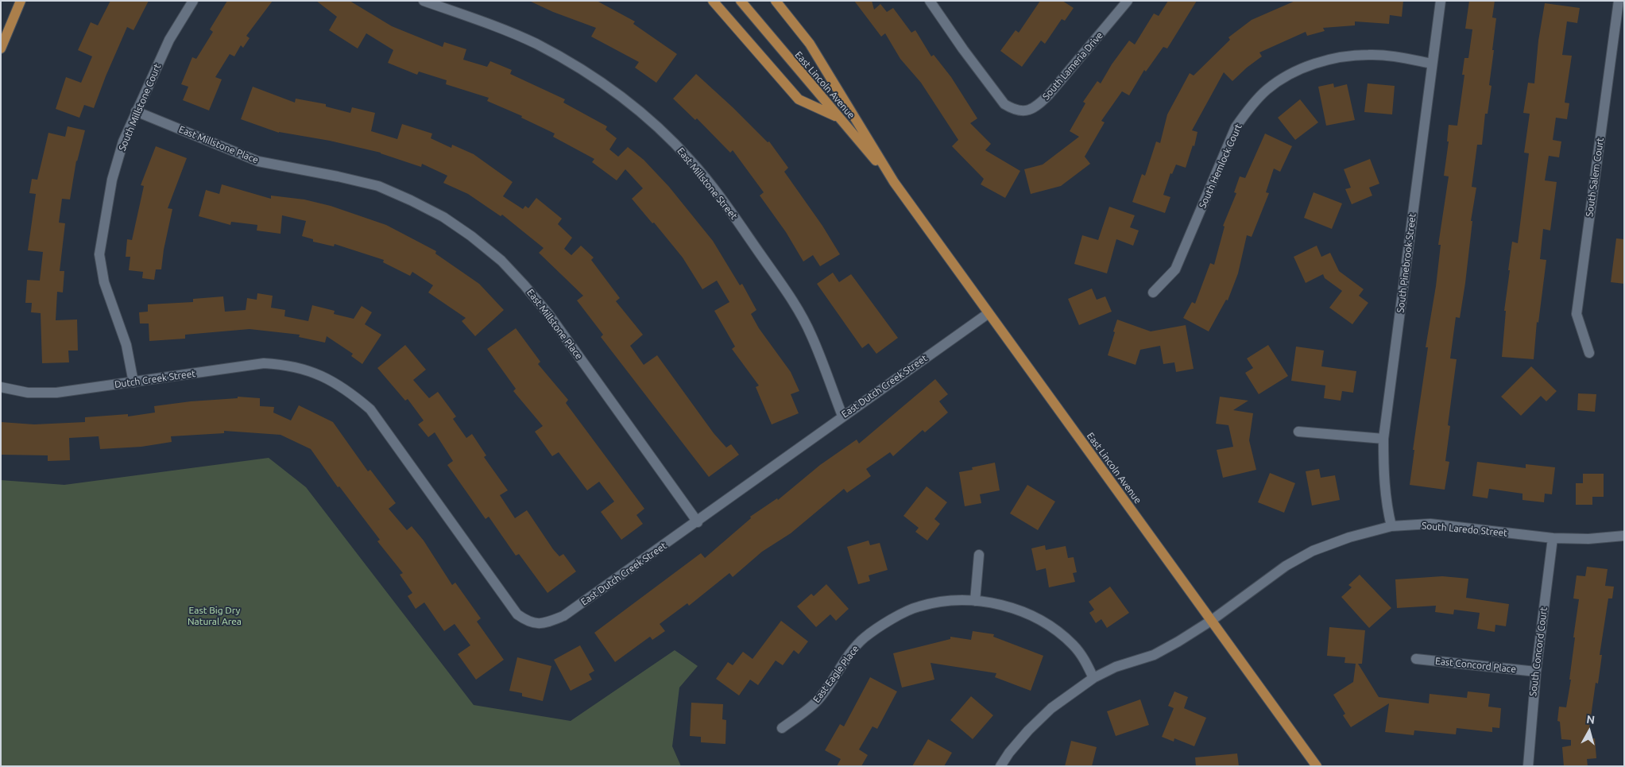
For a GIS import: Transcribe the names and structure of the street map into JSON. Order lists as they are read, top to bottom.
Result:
{
  "streets": {
    "main road": ["East Lincoln Avenue"],
    "street": [
      "South Lameria Drive",
      "South Millstone Court",
      "East Millstone Place",
      "South Hemlock Court",
      "South Salem Court",
      "East Millstone Street",
      "South Pinebrook Street",
      "Dutch Creek Street",
      "East Dutch Creek Street",
      "South Laredo Street",
      "South Concord Court",
      "East Concord Place",
      "East Eagle Place"
    ]
  },
  "crossings": [
    ["East Lincoln Avenue", "East Dutch Creek Street"],
    ["East Lincoln Avenue", "South Laredo Street"],
    ["South Millstone Court", "East Millstone Place"],
    ["South Millstone Court", "Dutch Creek Street"],
    ["East Millstone Place", "East Dutch Creek Street"],
    ["South Hemlock Court", "South Pinebrook Street"],
    ["East Millstone Street", "East Dutch Creek Street"],
    ["South Pinebrook Street", "South Laredo Street"],
    ["Dutch Creek Street", "East Dutch Creek Street"],
    ["South Laredo Street", "South Concord Court"],
    ["South Laredo Street", "East Eagle Place"],
    ["South Concord Court", "East Concord Place"]
  ],
  "parks": ["East Big Dry Natural Area"],
  "north": "top"
}
